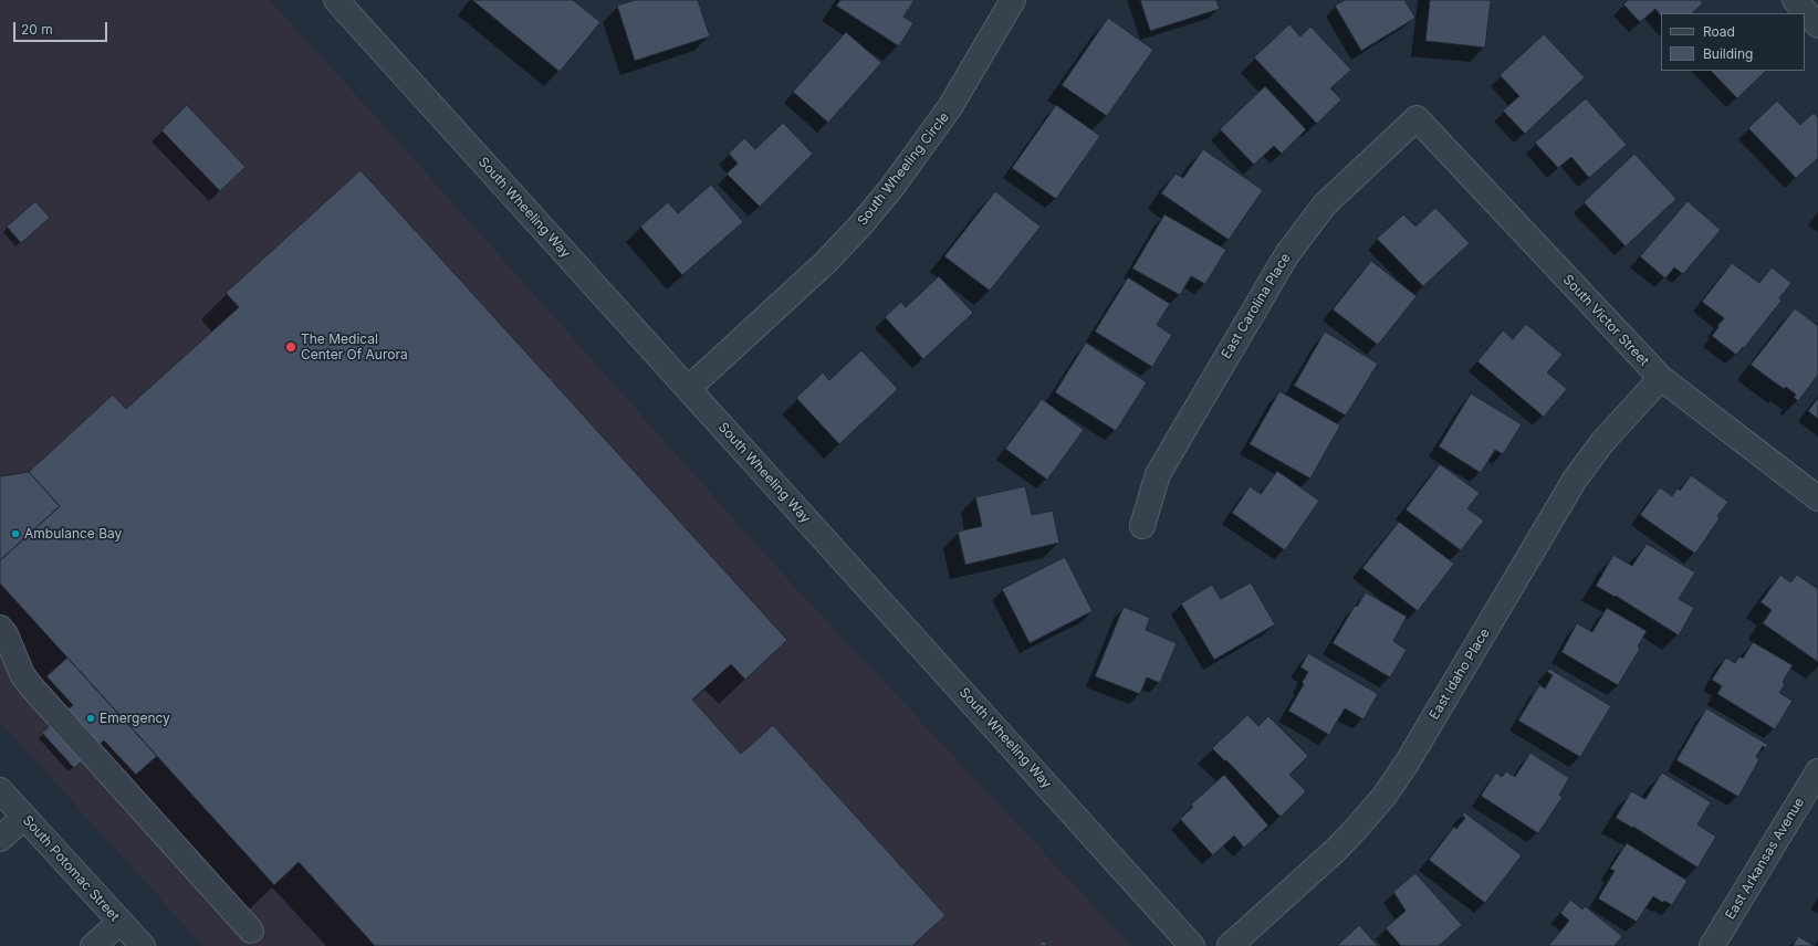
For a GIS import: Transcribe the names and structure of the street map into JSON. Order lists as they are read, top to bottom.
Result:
{
  "streets": {
    "street": [
      "South Wheeling Circle",
      "South Wheeling Way",
      "East Carolina Place",
      "South Victor Street",
      "East Idaho Place",
      "East Arkansas Avenue",
      "South Potomac Street"
    ]
  },
  "crossings": [
    ["South Wheeling Circle", "South Wheeling Way"],
    ["East Carolina Place", "South Victor Street"],
    ["South Victor Street", "East Idaho Place"]
  ],
  "places": ["The Medical Center Of Aurora", "Ambulance Bay", "Emergency"],
  "legend": ["Road", "Building"],
  "scale_bar": "20 m"
}
